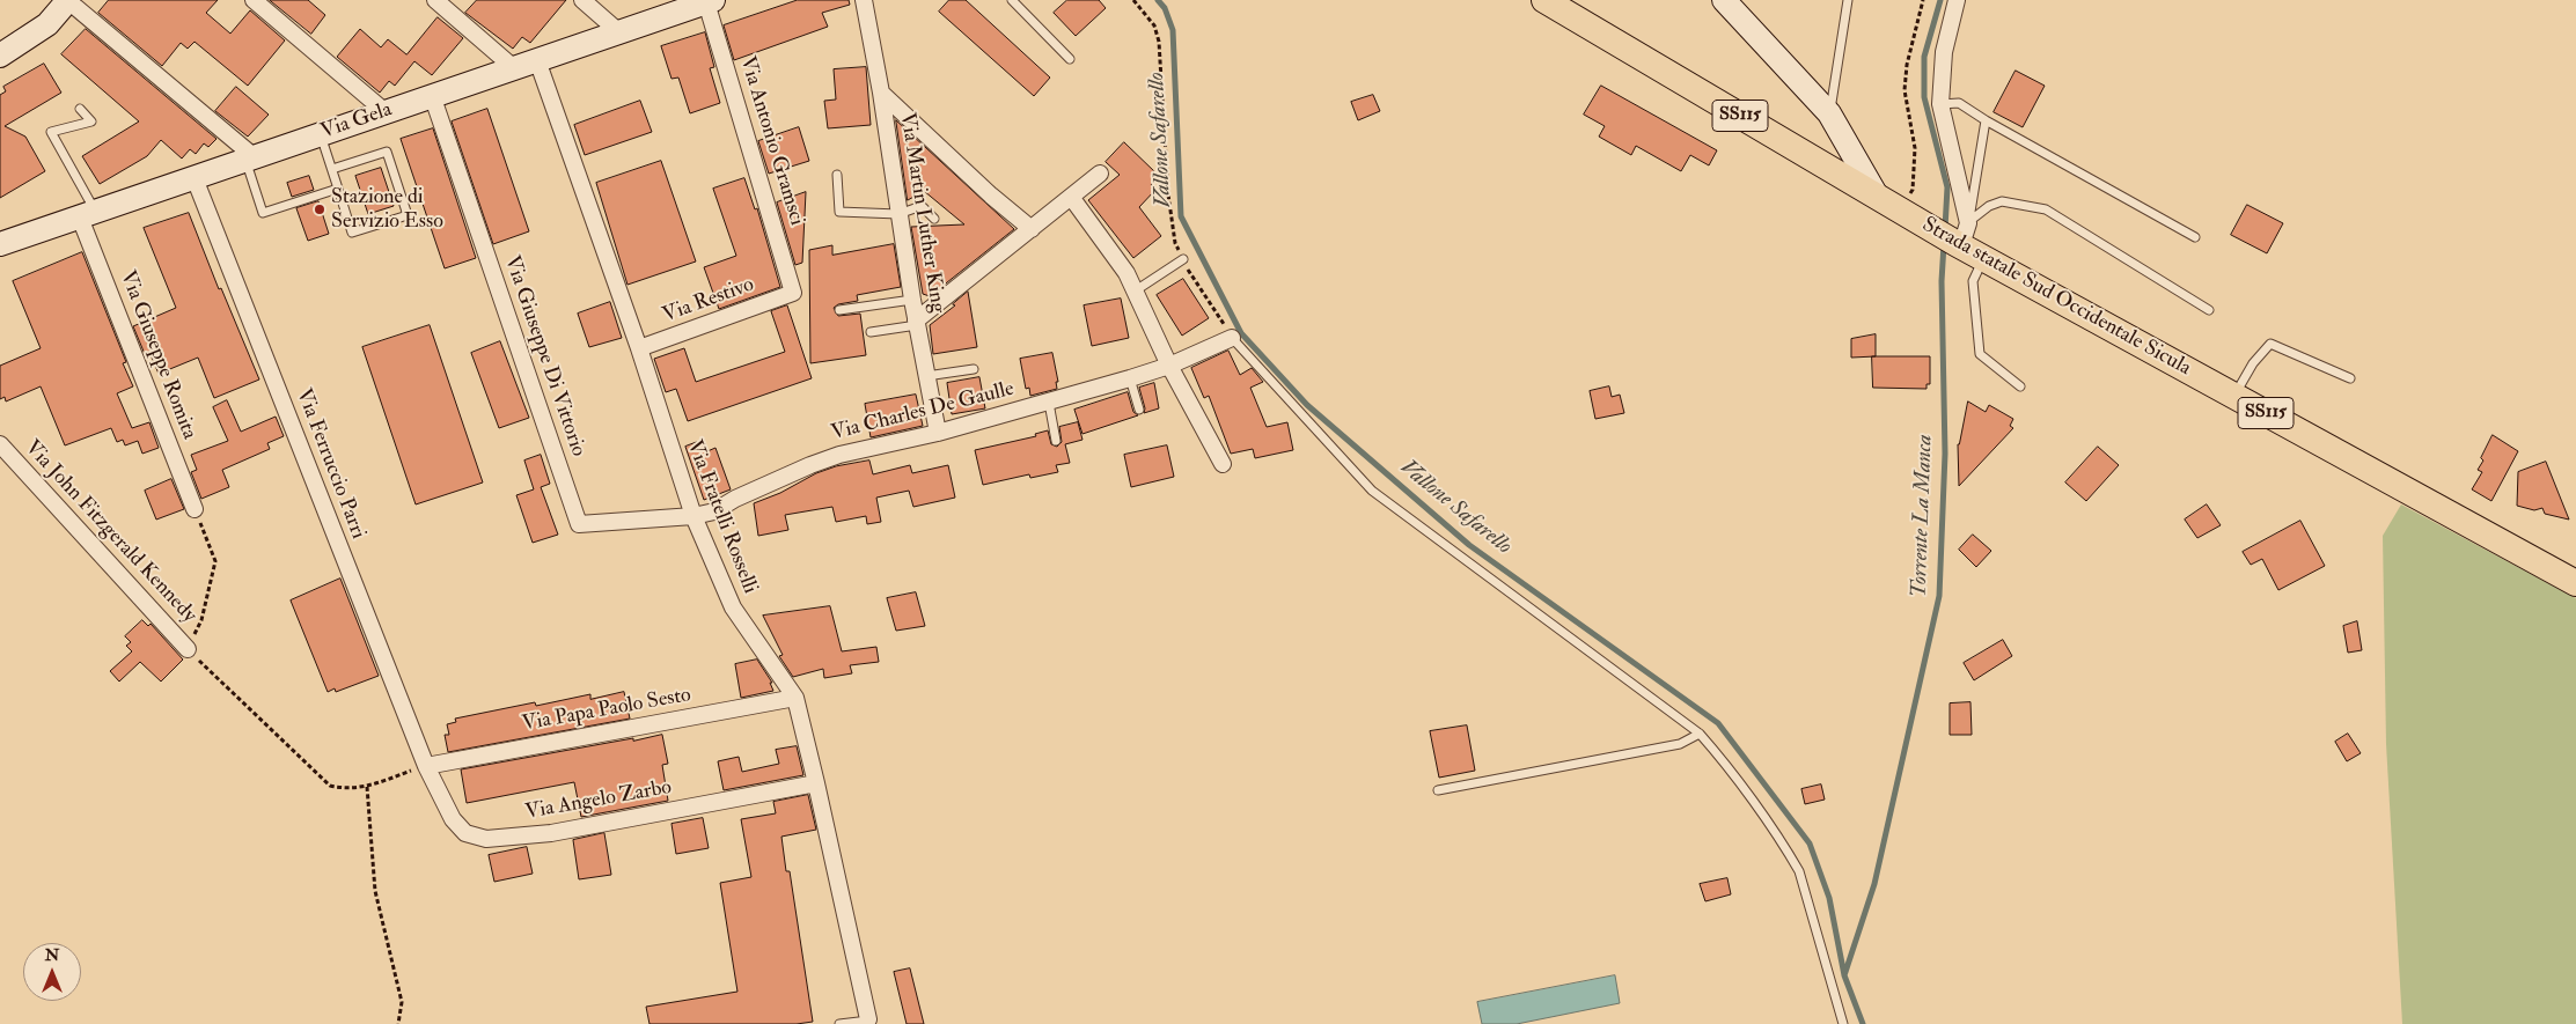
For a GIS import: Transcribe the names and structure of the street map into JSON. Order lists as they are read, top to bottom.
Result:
{
  "streets": {
    "main road": ["SS115", "Via Gela", "Strada statale Sud Occidentale Sicula"],
    "street": [
      "Via Antonio Gramsci",
      "Via Martin Luther King",
      "Via Restivo",
      "Via Giuseppe Romita",
      "Via Giuseppe Di Vittorio",
      "Via Charles De Gaulle",
      "Via Ferruccio Parri",
      "Via Fratelli Rosselli",
      "Via John Fitzgerald Kennedy",
      "Via Papa Paolo Sesto",
      "Via Angelo Zarbo"
    ]
  },
  "crossings": [
    ["Via Gela", "Via Antonio Gramsci"],
    ["Via Gela", "Via Giuseppe Romita"],
    ["Via Gela", "Via Giuseppe Di Vittorio"],
    ["Via Gela", "Via Ferruccio Parri"],
    ["Via Gela", "Via Fratelli Rosselli"],
    ["Via Antonio Gramsci", "Via Restivo"],
    ["Via Martin Luther King", "Via Charles De Gaulle"],
    ["Via Restivo", "Via Fratelli Rosselli"],
    ["Via Giuseppe Di Vittorio", "Via Charles De Gaulle"],
    ["Via Giuseppe Di Vittorio", "Via Fratelli Rosselli"],
    ["Via Charles De Gaulle", "Via Fratelli Rosselli"],
    ["Via Ferruccio Parri", "Via Papa Paolo Sesto"],
    ["Via Ferruccio Parri", "Via Angelo Zarbo"],
    ["Via Fratelli Rosselli", "Via Papa Paolo Sesto"],
    ["Via Fratelli Rosselli", "Via Angelo Zarbo"],
    ["Via Papa Paolo Sesto", "Via Angelo Zarbo"]
  ],
  "water": ["Vallone Safarello", "Torrente La Manca"],
  "places": ["Stazione di Servizio Esso"],
  "north": "top"
}
